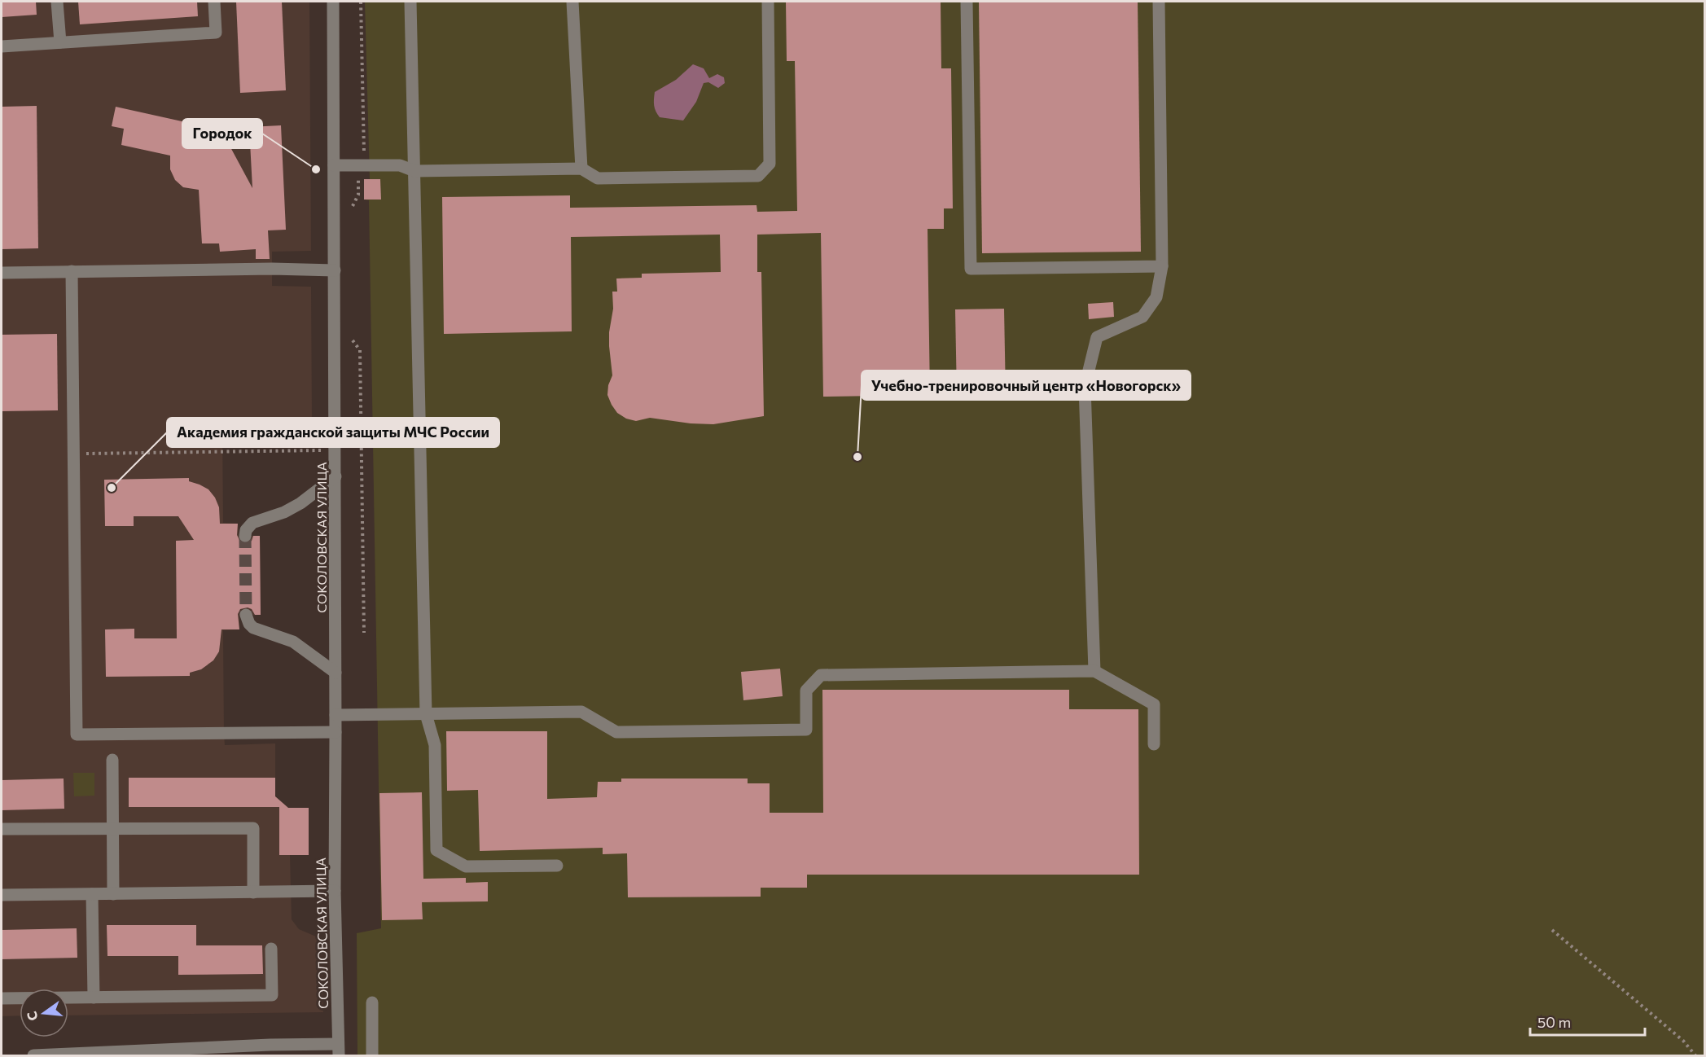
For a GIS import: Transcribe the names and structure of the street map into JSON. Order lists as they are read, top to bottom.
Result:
{
  "streets": {
    "street": ["СОКОЛОВСКАЯ УЛИЦА"]
  },
  "places": ["Городок", "Учебно-тренировочный центр «Новогорск»", "Академия гражданской защиты МЧС России"],
  "scale_bar": "50 m",
  "north": "left"
}
